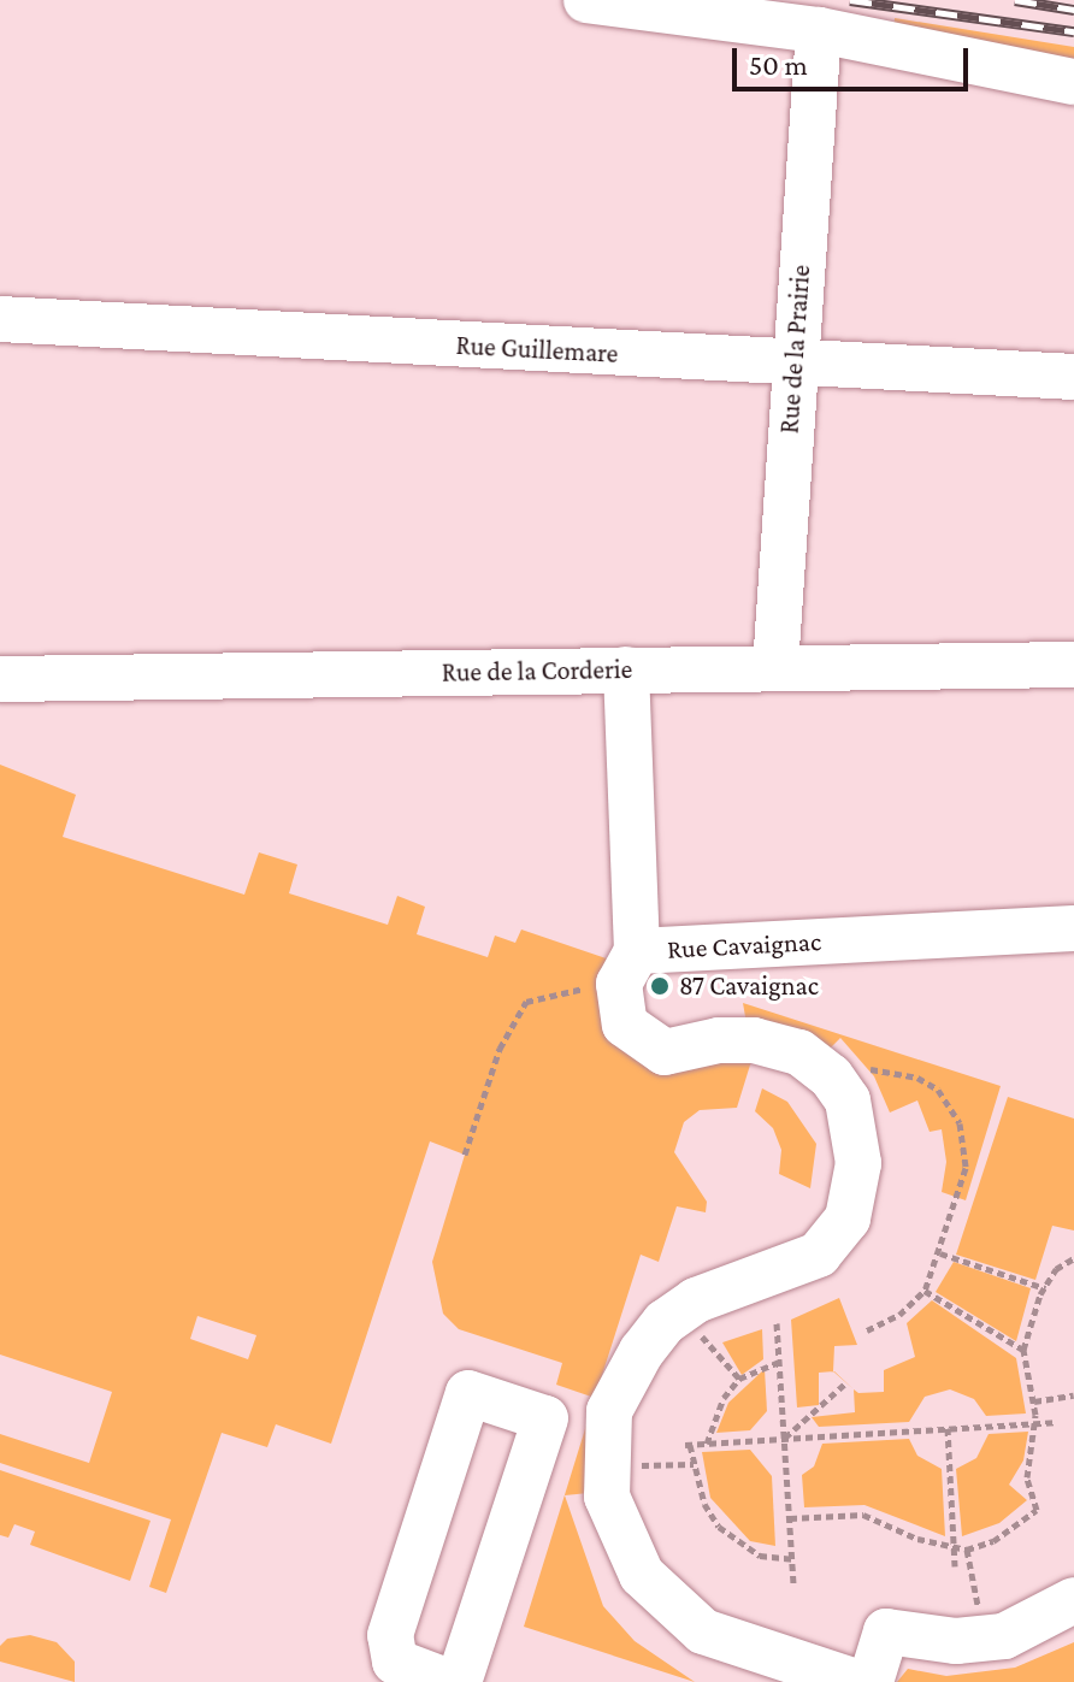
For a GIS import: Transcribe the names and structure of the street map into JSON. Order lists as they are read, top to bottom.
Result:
{
  "streets": {
    "street": [
      "Rue Guillemare",
      "Rue de la Prairie",
      "Rue de la Corderie",
      "Rue Cavaignac"
    ]
  },
  "crossings": [
    ["Rue Guillemare", "Rue de la Prairie"],
    ["Rue de la Prairie", "Rue de la Corderie"],
    ["Rue de la Corderie", "Rue Cavaignac"]
  ],
  "places": ["87 Cavaignac"],
  "scale_bar": "50 m"
}
